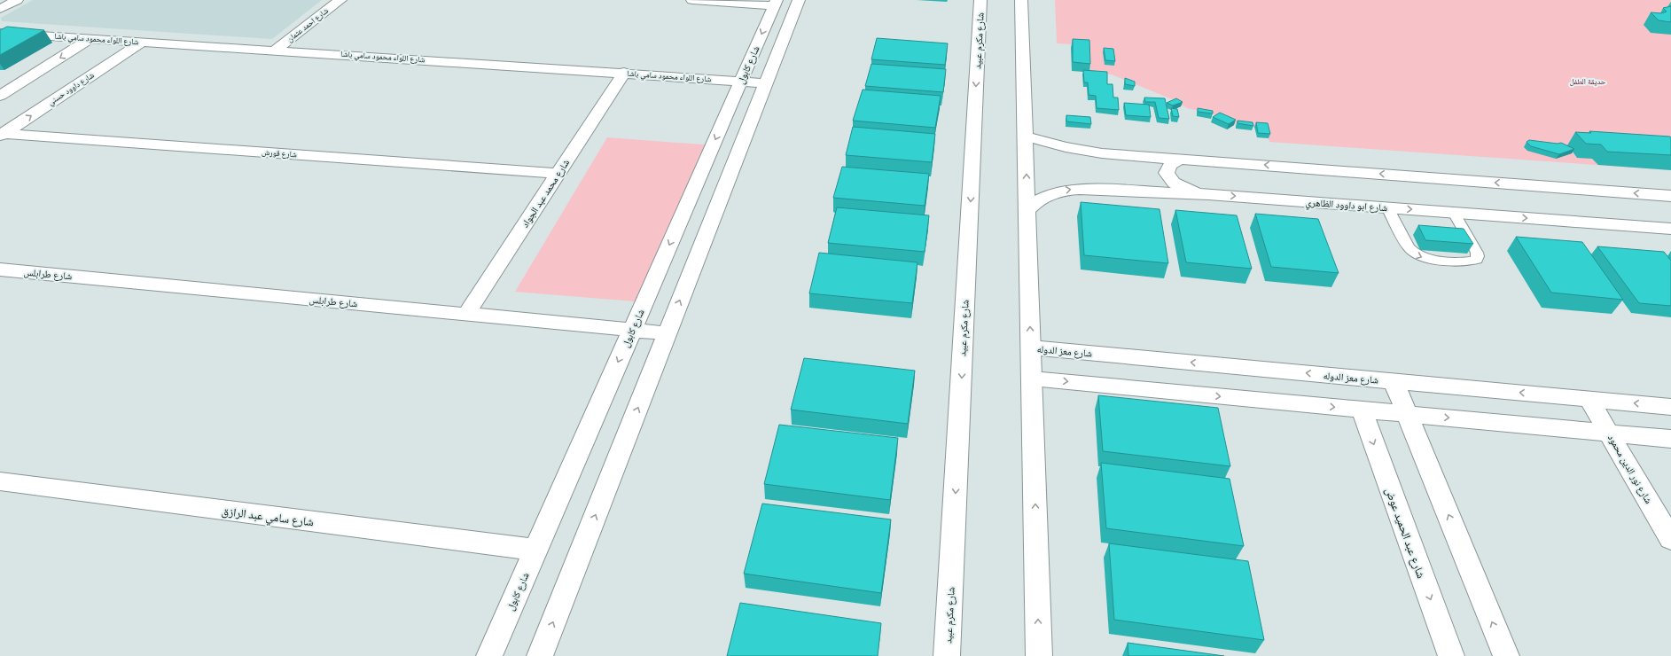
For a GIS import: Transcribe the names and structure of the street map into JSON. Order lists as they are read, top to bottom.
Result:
{
  "streets": {
    "street": [
      "شارع احمد عثمان",
      "شارع اللواء محمود سامي باشا",
      "شارع مكرم عبيد",
      "شارع كابول",
      "شارع داوود حسني",
      "شارع قورش",
      "شارع محمد عبد الجواد",
      "شارع ابو داوود الظاهري",
      "شارع طرابلس",
      "شارع معز الدوله",
      "شارع نور الدين محمود",
      "شارع سامي عبد الرازق",
      "شارع عبد الحميد عوض"
    ]
  },
  "crossings": [
    ["شارع احمد عثمان", "شارع اللواء محمود سامي باشا"],
    ["شارع اللواء محمود سامي باشا", "شارع كابول"],
    ["شارع اللواء محمود سامي باشا", "شارع داوود حسني"],
    ["شارع اللواء محمود سامي باشا", "شارع محمد عبد الجواد"],
    ["شارع كابول", "شارع طرابلس"],
    ["شارع كابول", "شارع سامي عبد الرازق"],
    ["شارع داوود حسني", "شارع قورش"],
    ["شارع قورش", "شارع محمد عبد الجواد"],
    ["شارع محمد عبد الجواد", "شارع طرابلس"],
    ["شارع معز الدوله", "شارع نور الدين محمود"]
  ],
  "parks": ["حديقة الطفل"]
}
